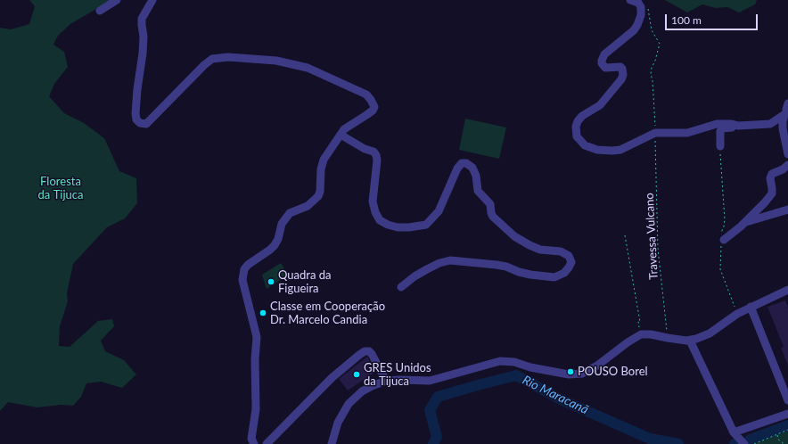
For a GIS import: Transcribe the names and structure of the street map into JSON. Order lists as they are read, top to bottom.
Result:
{
  "streets": {
    "path": ["Travessa Vulcano"]
  },
  "water": ["Rio Maracanã"],
  "parks": ["Floresta da Tijuca"],
  "places": [
    "Quadra da Figueira",
    "Classe em Cooperação Dr. Marcelo Candia",
    "POUSO Borel",
    "GRES Unidos da Tijuca"
  ],
  "scale_bar": "100 m"
}
